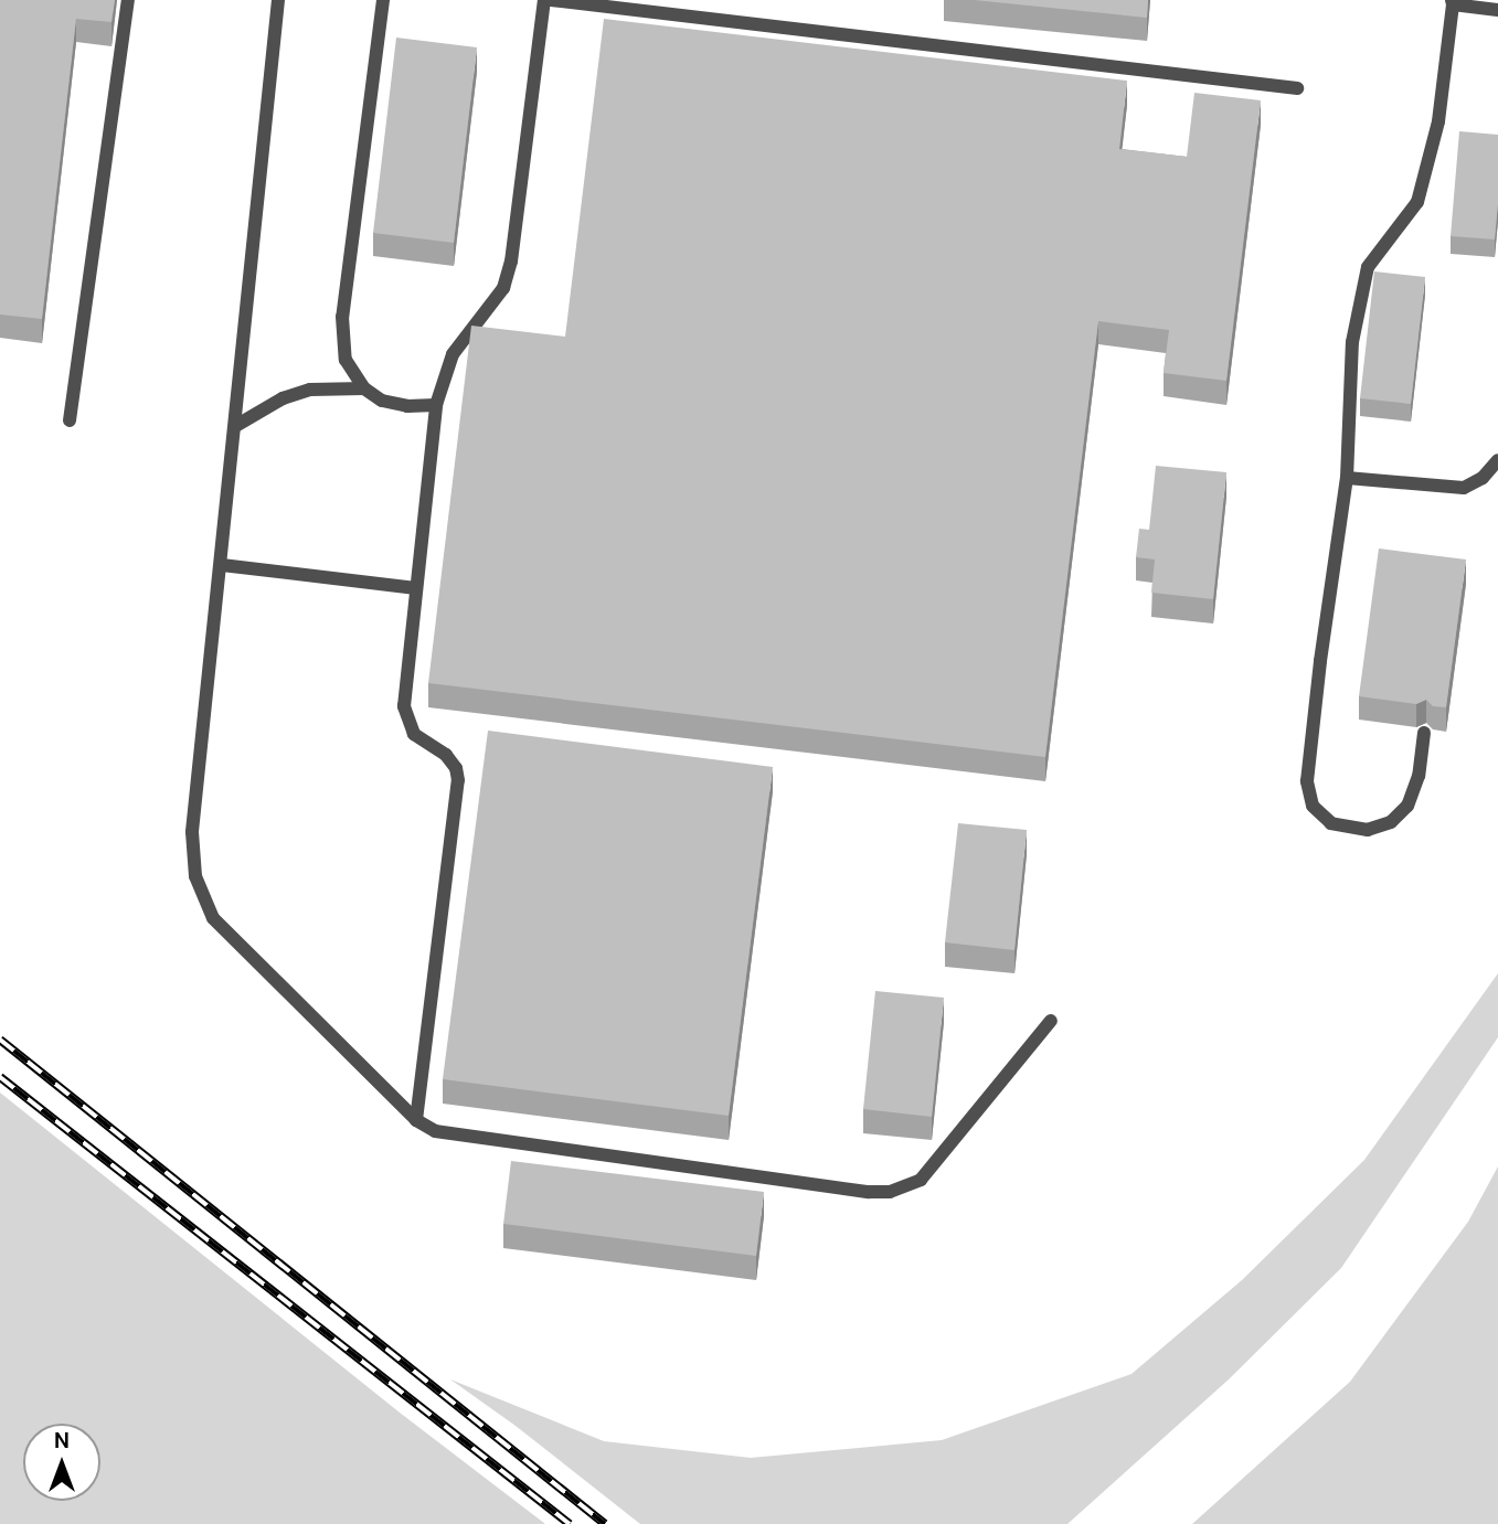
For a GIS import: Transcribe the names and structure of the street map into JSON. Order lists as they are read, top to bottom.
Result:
{
  "north": "top"
}
